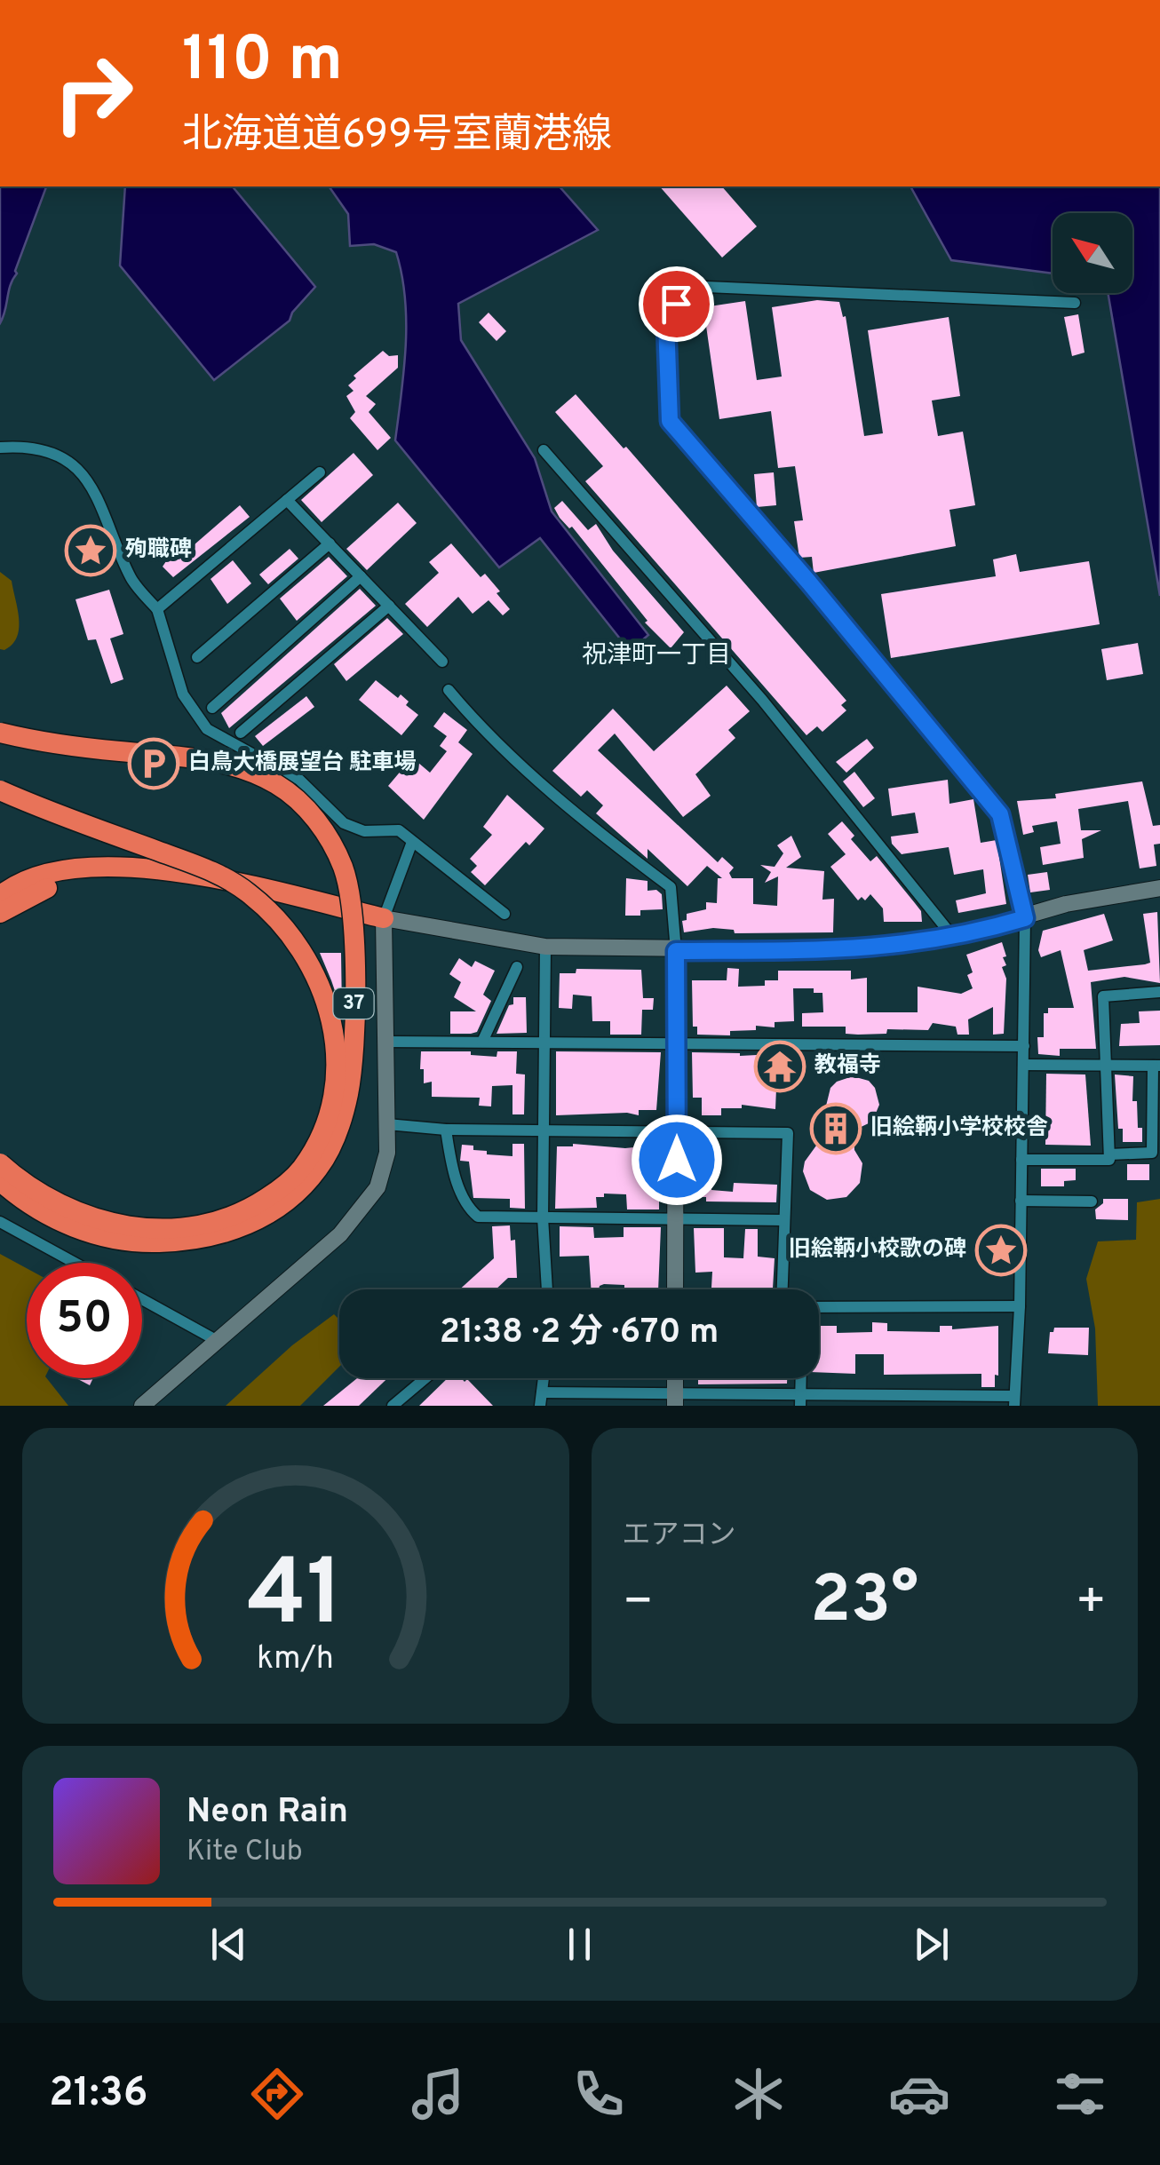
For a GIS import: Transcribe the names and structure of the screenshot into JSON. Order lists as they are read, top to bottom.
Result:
{
  "streets": {
    "highway": ["37"]
  },
  "districts": ["祝津町一丁目"],
  "places": {
    "place": ["殉職碑", "旧絵鞆小校歌の碑"],
    "parking": ["白鳥大橋展望台 駐車場"],
    "temple": ["教福寺"],
    "building": ["旧絵鞆小学校校舎"]
  },
  "north": "top left",
  "page": {
    "turn": ["110 m", "北海道道699号室蘭港線"],
    "limit": "50",
    "trip": "21:38 · 2 分 · 670 m",
    "tile": "エアコン",
    "heat": ["−", "23°", "+"],
    "song": ["Neon Rain", "Kite Club"],
    "tabs": "21:36",
    "gauge": ["41", "km/h"]
  }
}
